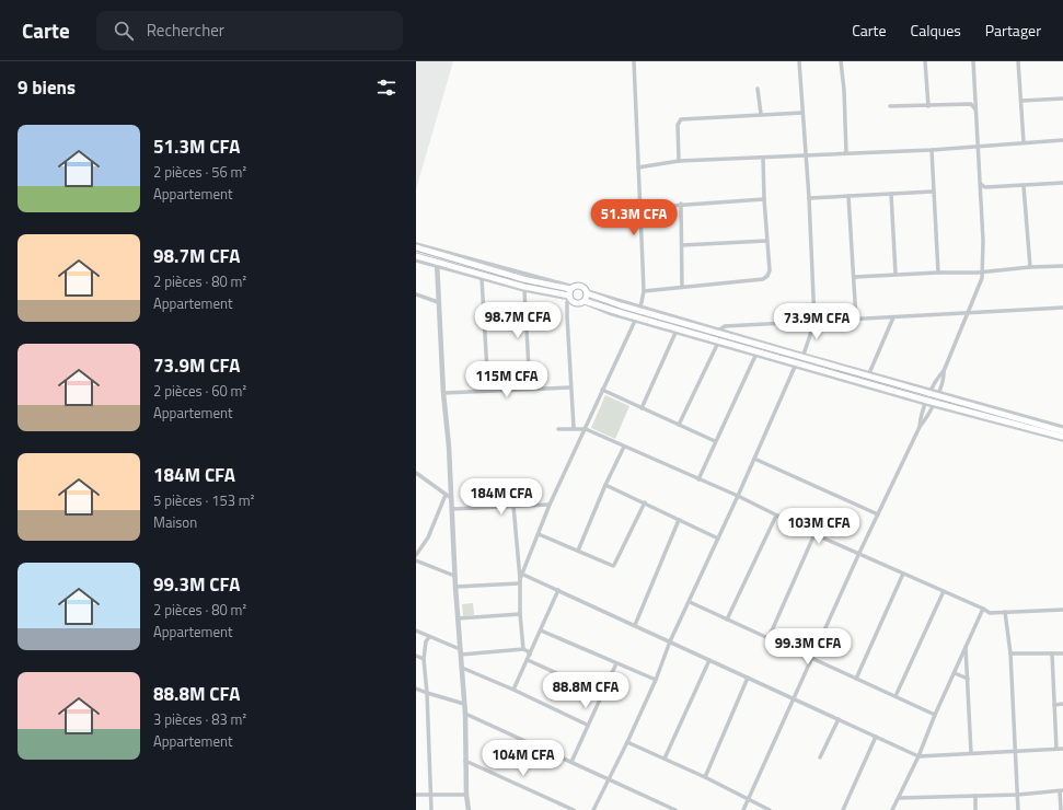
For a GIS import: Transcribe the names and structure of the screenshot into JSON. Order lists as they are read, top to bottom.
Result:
{
  "page": {
    "header": "Carte",
    "search": "Rechercher",
    "nav": ["Carte", "Calques", "Partager"],
    "heading": "9 biens",
    "list": [
      {
        "name": "51.3M CFA",
        "note": "2 pièces · 56 m² · Appartement"
      },
      {
        "name": "98.7M CFA",
        "note": "2 pièces · 80 m² · Appartement"
      },
      {
        "name": "73.9M CFA",
        "note": "2 pièces · 60 m² · Appartement"
      },
      {
        "name": "184M CFA",
        "note": "5 pièces · 153 m² · Maison"
      },
      {
        "name": "99.3M CFA",
        "note": "2 pièces · 80 m² · Appartement"
      },
      {
        "name": "88.8M CFA",
        "note": "3 pièces · 83 m² · Appartement"
      }
    ],
    "price": [
      "51.3M CFA",
      "98.7M CFA",
      "73.9M CFA",
      "115M CFA",
      "184M CFA",
      "103M CFA",
      "99.3M CFA",
      "88.8M CFA",
      "104M CFA"
    ]
  }
}
